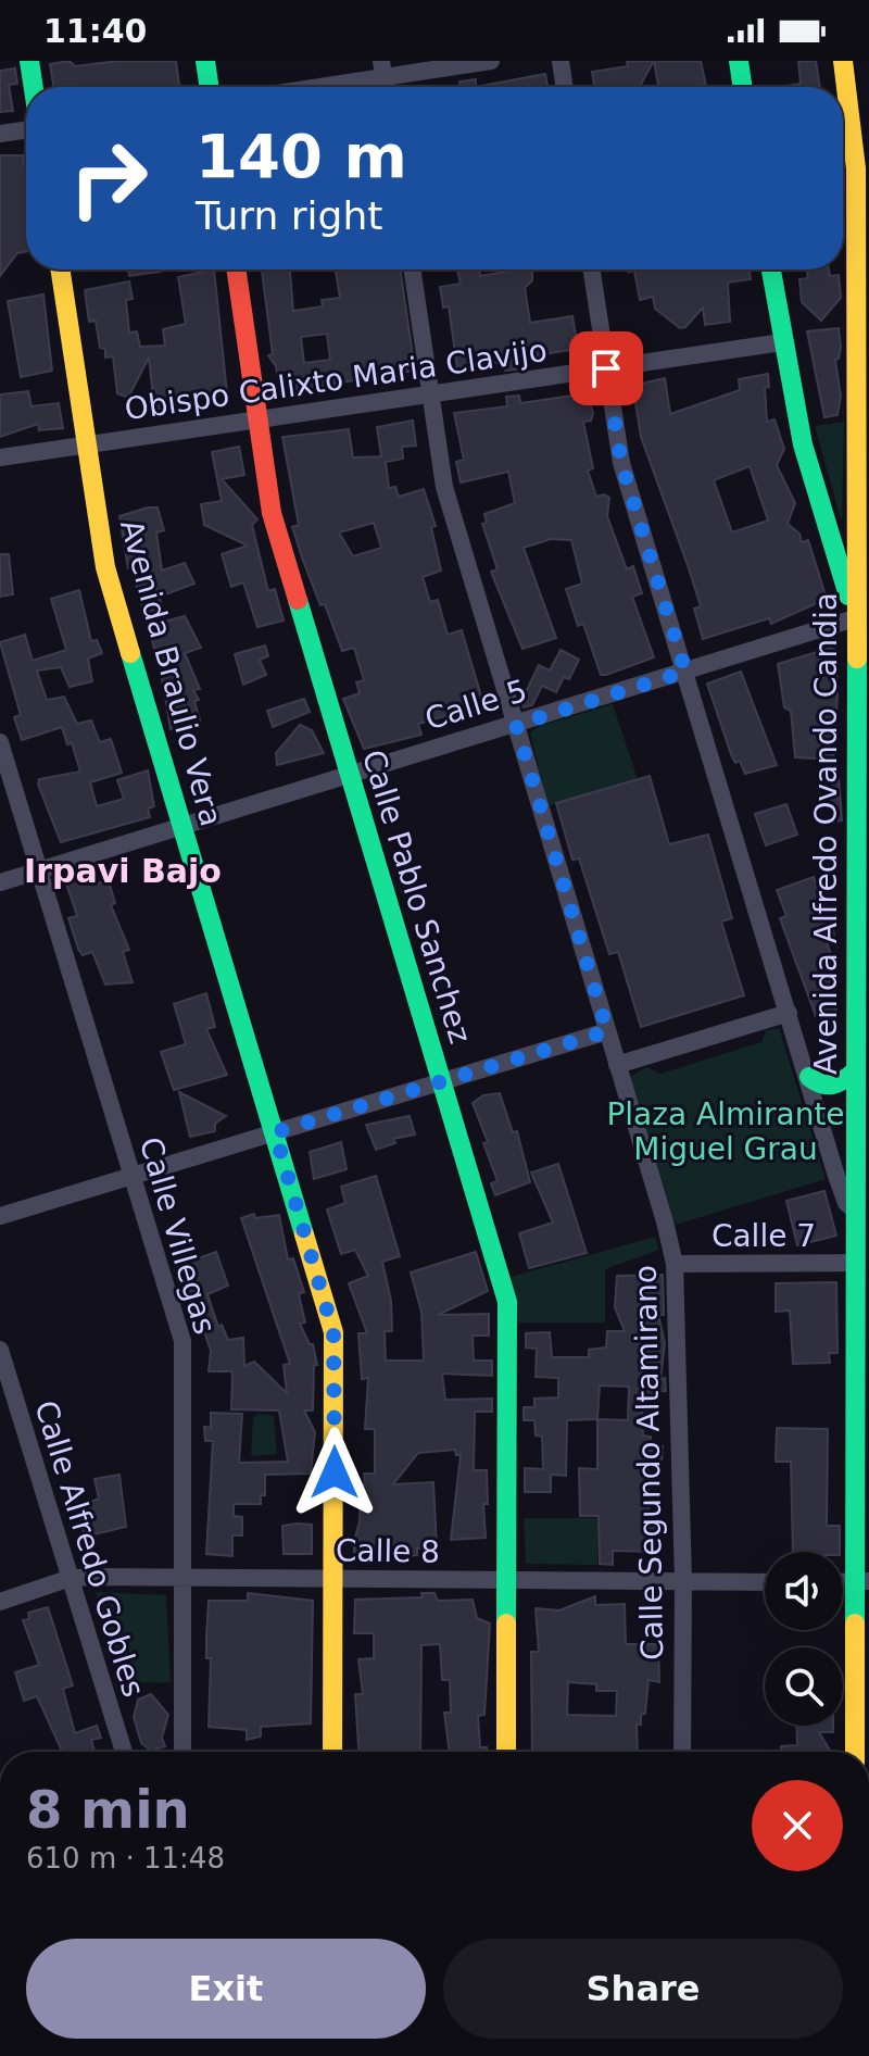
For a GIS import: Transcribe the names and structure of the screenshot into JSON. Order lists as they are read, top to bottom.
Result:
{
  "streets": {
    "main road": ["Avenida Braulio Vera", "Avenida Alfredo Ovando Candia", "Calle Pablo Sanchez"],
    "street": [
      "Obispo Calixto Maria Clavijo",
      "Calle 5",
      "Calle Villegas",
      "Calle 7",
      "Calle Segundo Altamirano",
      "Calle Alfredo Gobles",
      "Calle 8"
    ]
  },
  "crossings": [
    ["Obispo Calixto Maria Clavijo", "Avenida Braulio Vera"],
    ["Obispo Calixto Maria Clavijo", "Calle Pablo Sanchez"],
    ["Obispo Calixto Maria Clavijo", "Calle Segundo Altamirano"],
    ["Avenida Braulio Vera", "Calle 5"],
    ["Avenida Braulio Vera", "Calle 8"],
    ["Calle 5", "Avenida Alfredo Ovando Candia"],
    ["Calle 5", "Calle Pablo Sanchez"],
    ["Calle 5", "Calle Villegas"],
    ["Calle 5", "Calle Segundo Altamirano"],
    ["Avenida Alfredo Ovando Candia", "Calle 7"],
    ["Calle Pablo Sanchez", "Calle 8"],
    ["Calle Villegas", "Calle 8"],
    ["Calle 7", "Calle Segundo Altamirano"],
    ["Calle Segundo Altamirano", "Calle 8"],
    ["Calle Alfredo Gobles", "Calle 8"]
  ],
  "districts": ["Irpavi Bajo"],
  "parks": ["Plaza Almirante Miguel Grau"],
  "page": {
    "status": "11:40",
    "turn": ["140 m", "Turn right"],
    "heading": ["8 min", "610 m · 11:48"],
    "buttons": ["Exit", "Share"]
  }
}
